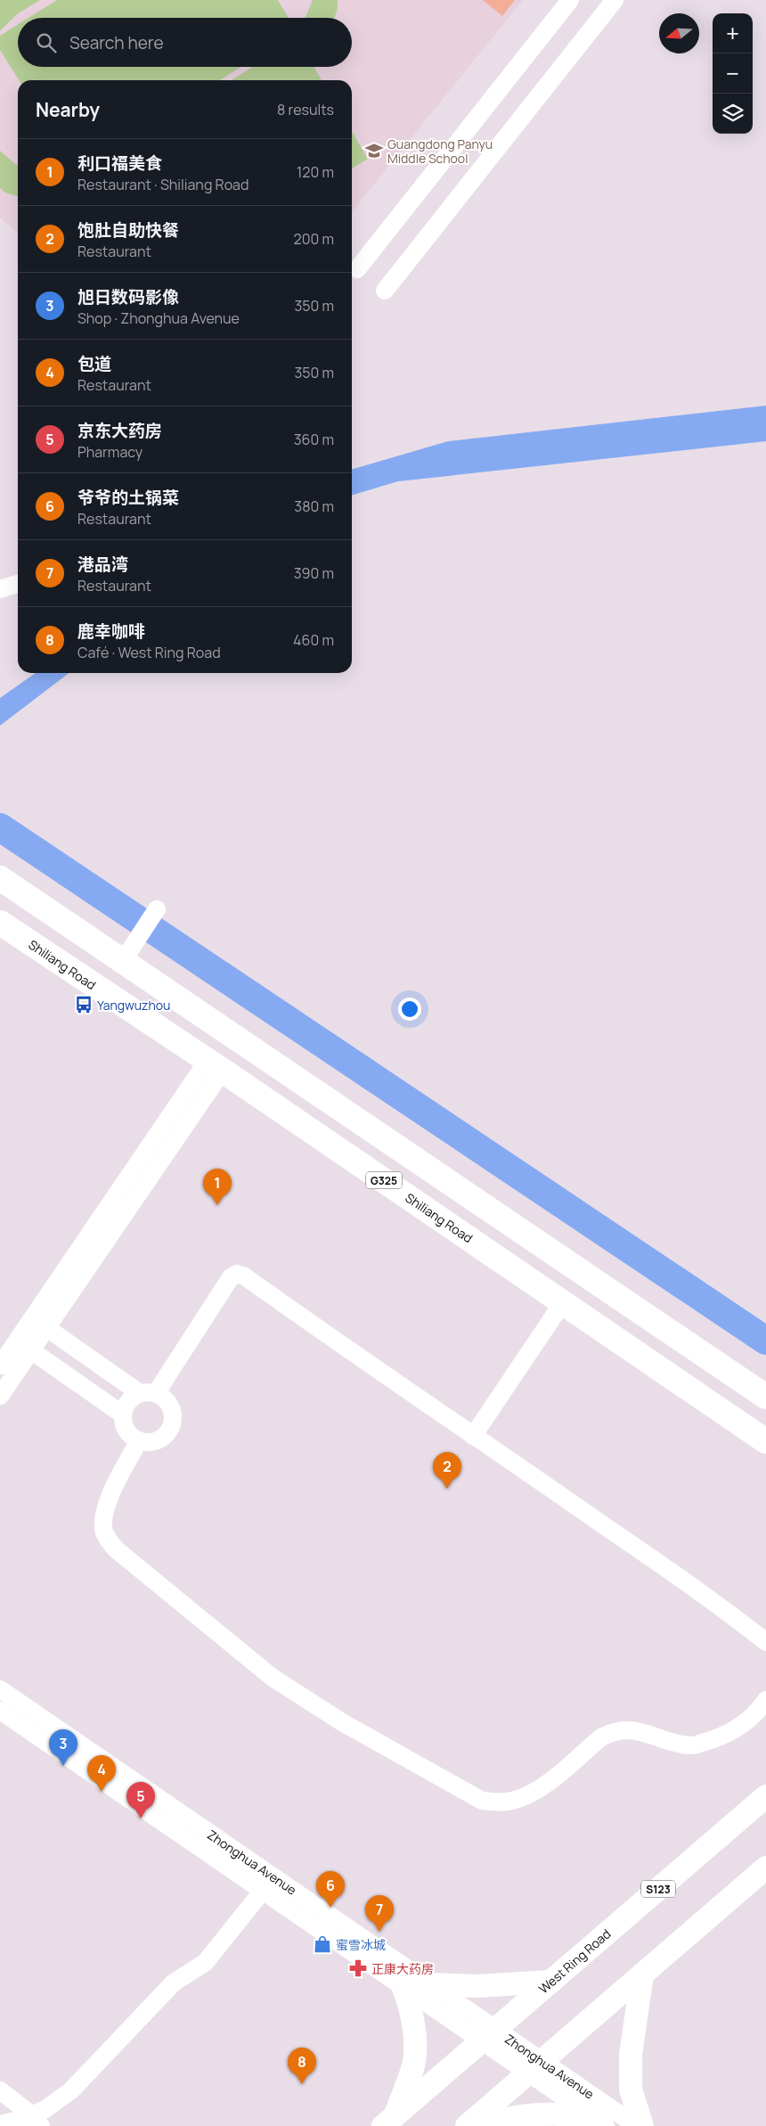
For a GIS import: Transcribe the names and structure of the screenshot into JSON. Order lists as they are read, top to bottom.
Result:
{
  "streets": {
    "highway": ["Shiliang Road", "G325"],
    "main road": ["S123", "West Ring Road"],
    "street": ["Zhonghua Avenue"]
  },
  "crossings": [
    ["Zhonghua Avenue", "West Ring Road"]
  ],
  "places": {
    "school or university": ["Guangdong Panyu Middle School"],
    "bus stop": ["Yangwuzhou"],
    "shop": ["蜜雪冰城"],
    "pharmacy": ["正康大药房"]
  },
  "north": "left",
  "page": {
    "map_buttons": ["+", "−"],
    "search": "Search here",
    "heading": ["Nearby", "8 results"],
    "list": [
      {
        "mark": "1",
        "name": "利口福美食",
        "note": "Restaurant · Shiliang Road",
        "value": "120 m"
      },
      {
        "mark": "2",
        "name": "饱肚自助快餐",
        "note": "Restaurant",
        "value": "200 m"
      },
      {
        "mark": "3",
        "name": "旭日数码影像",
        "note": "Shop · Zhonghua Avenue",
        "value": "350 m"
      },
      {
        "mark": "4",
        "name": "包道",
        "note": "Restaurant",
        "value": "350 m"
      },
      {
        "mark": "5",
        "name": "京东大药房",
        "note": "Pharmacy",
        "value": "360 m"
      },
      {
        "mark": "6",
        "name": "爷爷的土锅菜",
        "note": "Restaurant",
        "value": "380 m"
      },
      {
        "mark": "7",
        "name": "港品湾",
        "note": "Restaurant",
        "value": "390 m"
      },
      {
        "mark": "8",
        "name": "鹿幸咖啡",
        "note": "Café · West Ring Road",
        "value": "460 m"
      }
    ],
    "pins": [
      "1",
      "2",
      "3",
      "4",
      "5",
      "6",
      "7",
      "8"
    ]
  }
}
